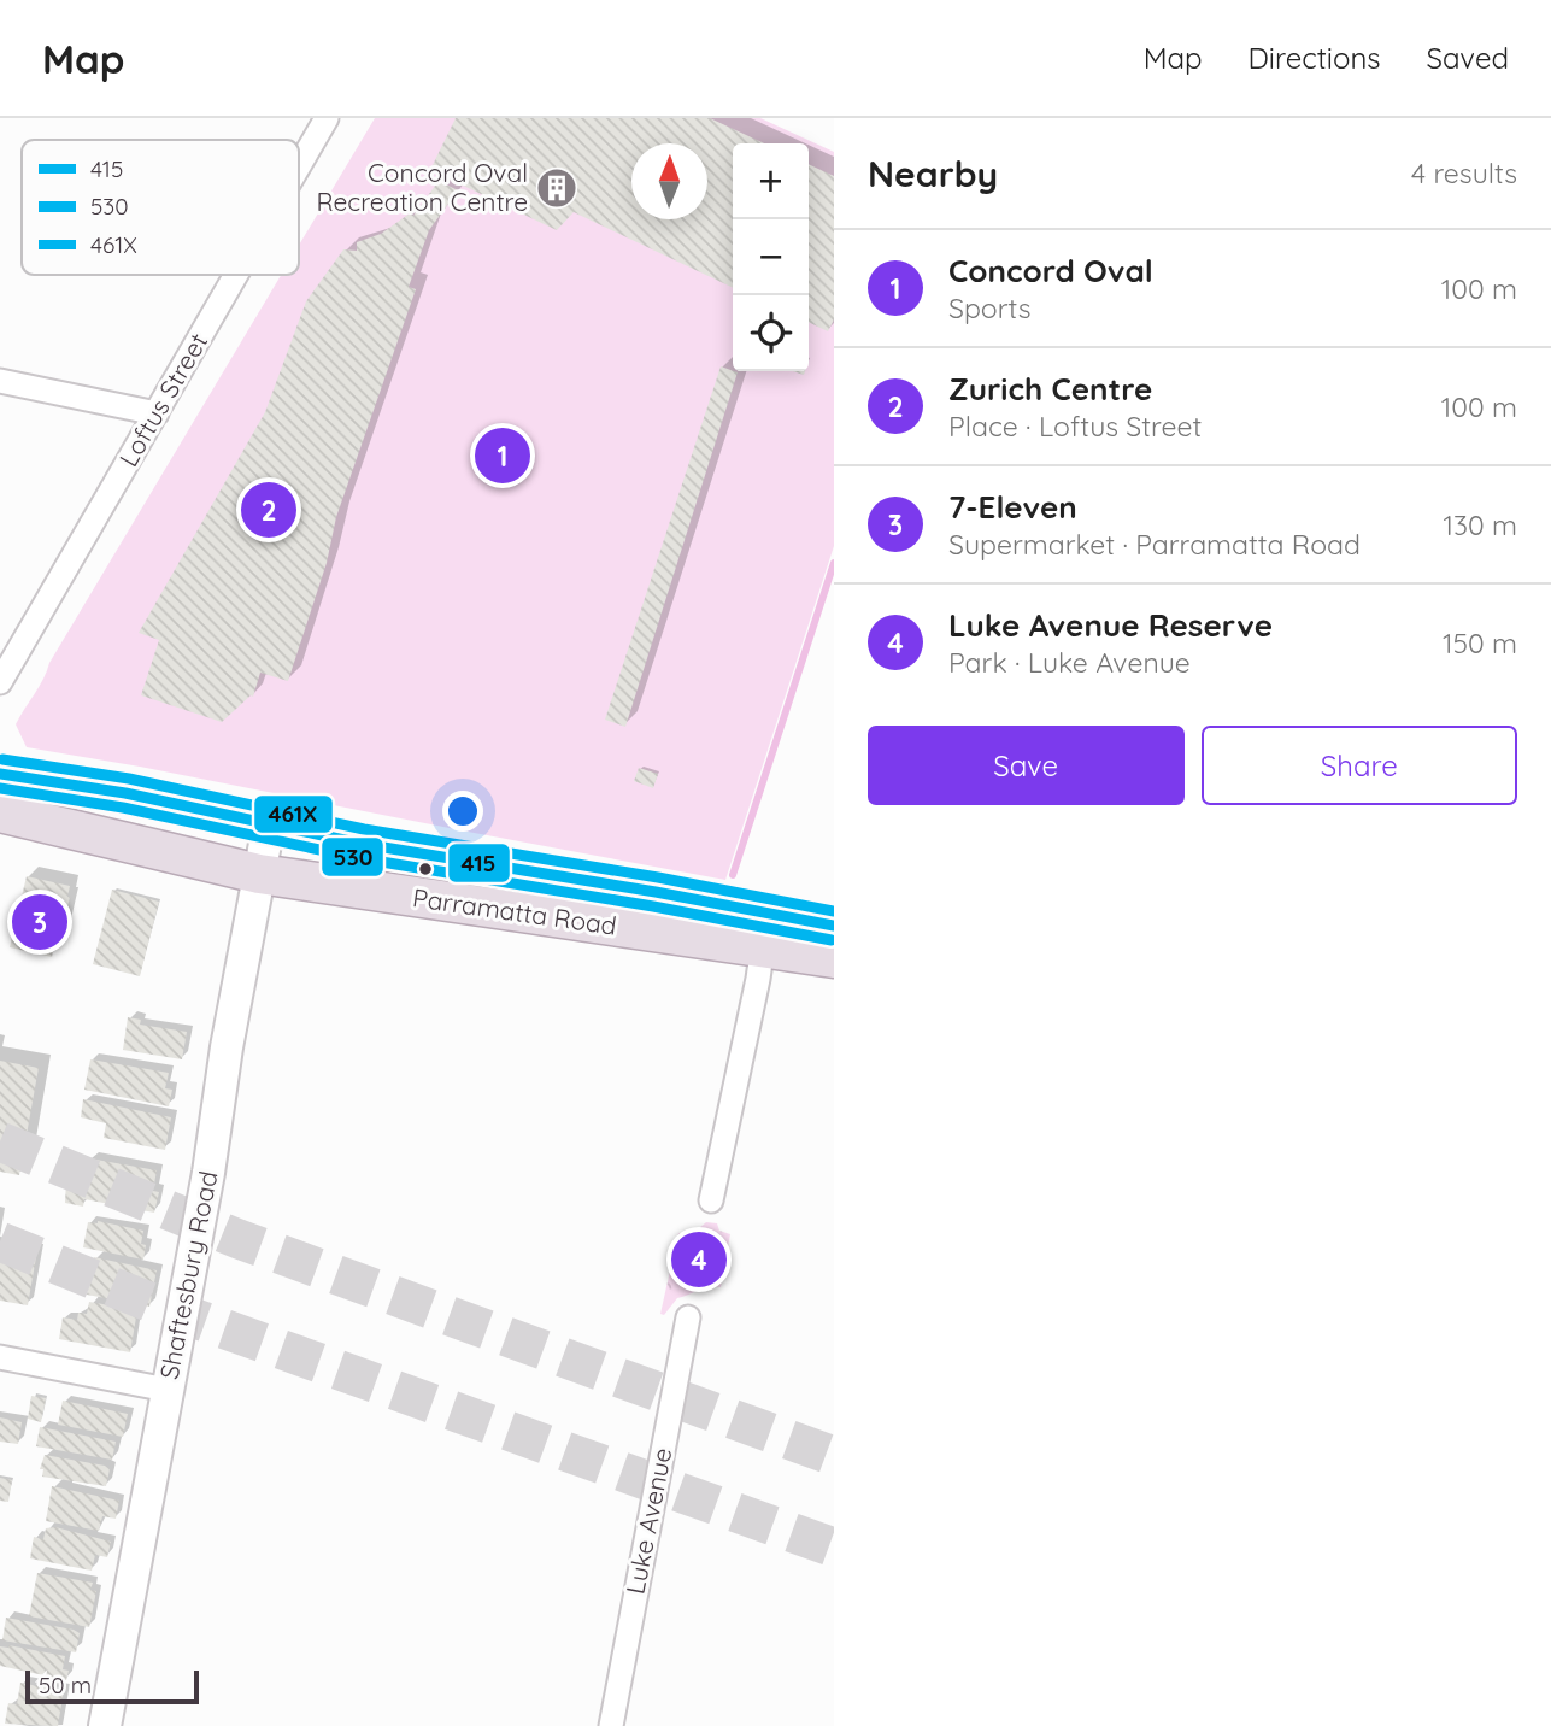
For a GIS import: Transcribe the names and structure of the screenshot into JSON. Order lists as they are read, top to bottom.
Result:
{
  "streets": {
    "highway": ["Parramatta Road"],
    "main road": ["Shaftesbury Road"],
    "street": ["Loftus Street", "Luke Avenue"]
  },
  "crossings": [
    ["Parramatta Road", "Shaftesbury Road"]
  ],
  "places": {
    "building": ["Concord Oval Recreation Centre"]
  },
  "lines": ["transit line 461X", "transit line 415", "transit line 530"],
  "legend": ["415", "530", "461X"],
  "scale_bar": "50 m",
  "north": "top",
  "page": {
    "header": "Map",
    "nav": ["Map", "Directions", "Saved"],
    "heading": ["Nearby", "4 results"],
    "map_buttons": ["+", "−"],
    "list": [
      {
        "mark": "1",
        "name": "Concord Oval",
        "note": "Sports",
        "value": "100 m"
      },
      {
        "mark": "2",
        "name": "Zurich Centre",
        "note": "Place · Loftus Street",
        "value": "100 m"
      },
      {
        "mark": "3",
        "name": "7-Eleven",
        "note": "Supermarket · Parramatta Road",
        "value": "130 m"
      },
      {
        "mark": "4",
        "name": "Luke Avenue Reserve",
        "note": "Park · Luke Avenue",
        "value": "150 m"
      }
    ],
    "pins": [
      "1",
      "2",
      "3",
      "4"
    ],
    "buttons": ["Save", "Share"],
    "scale": "50 m"
  }
}
